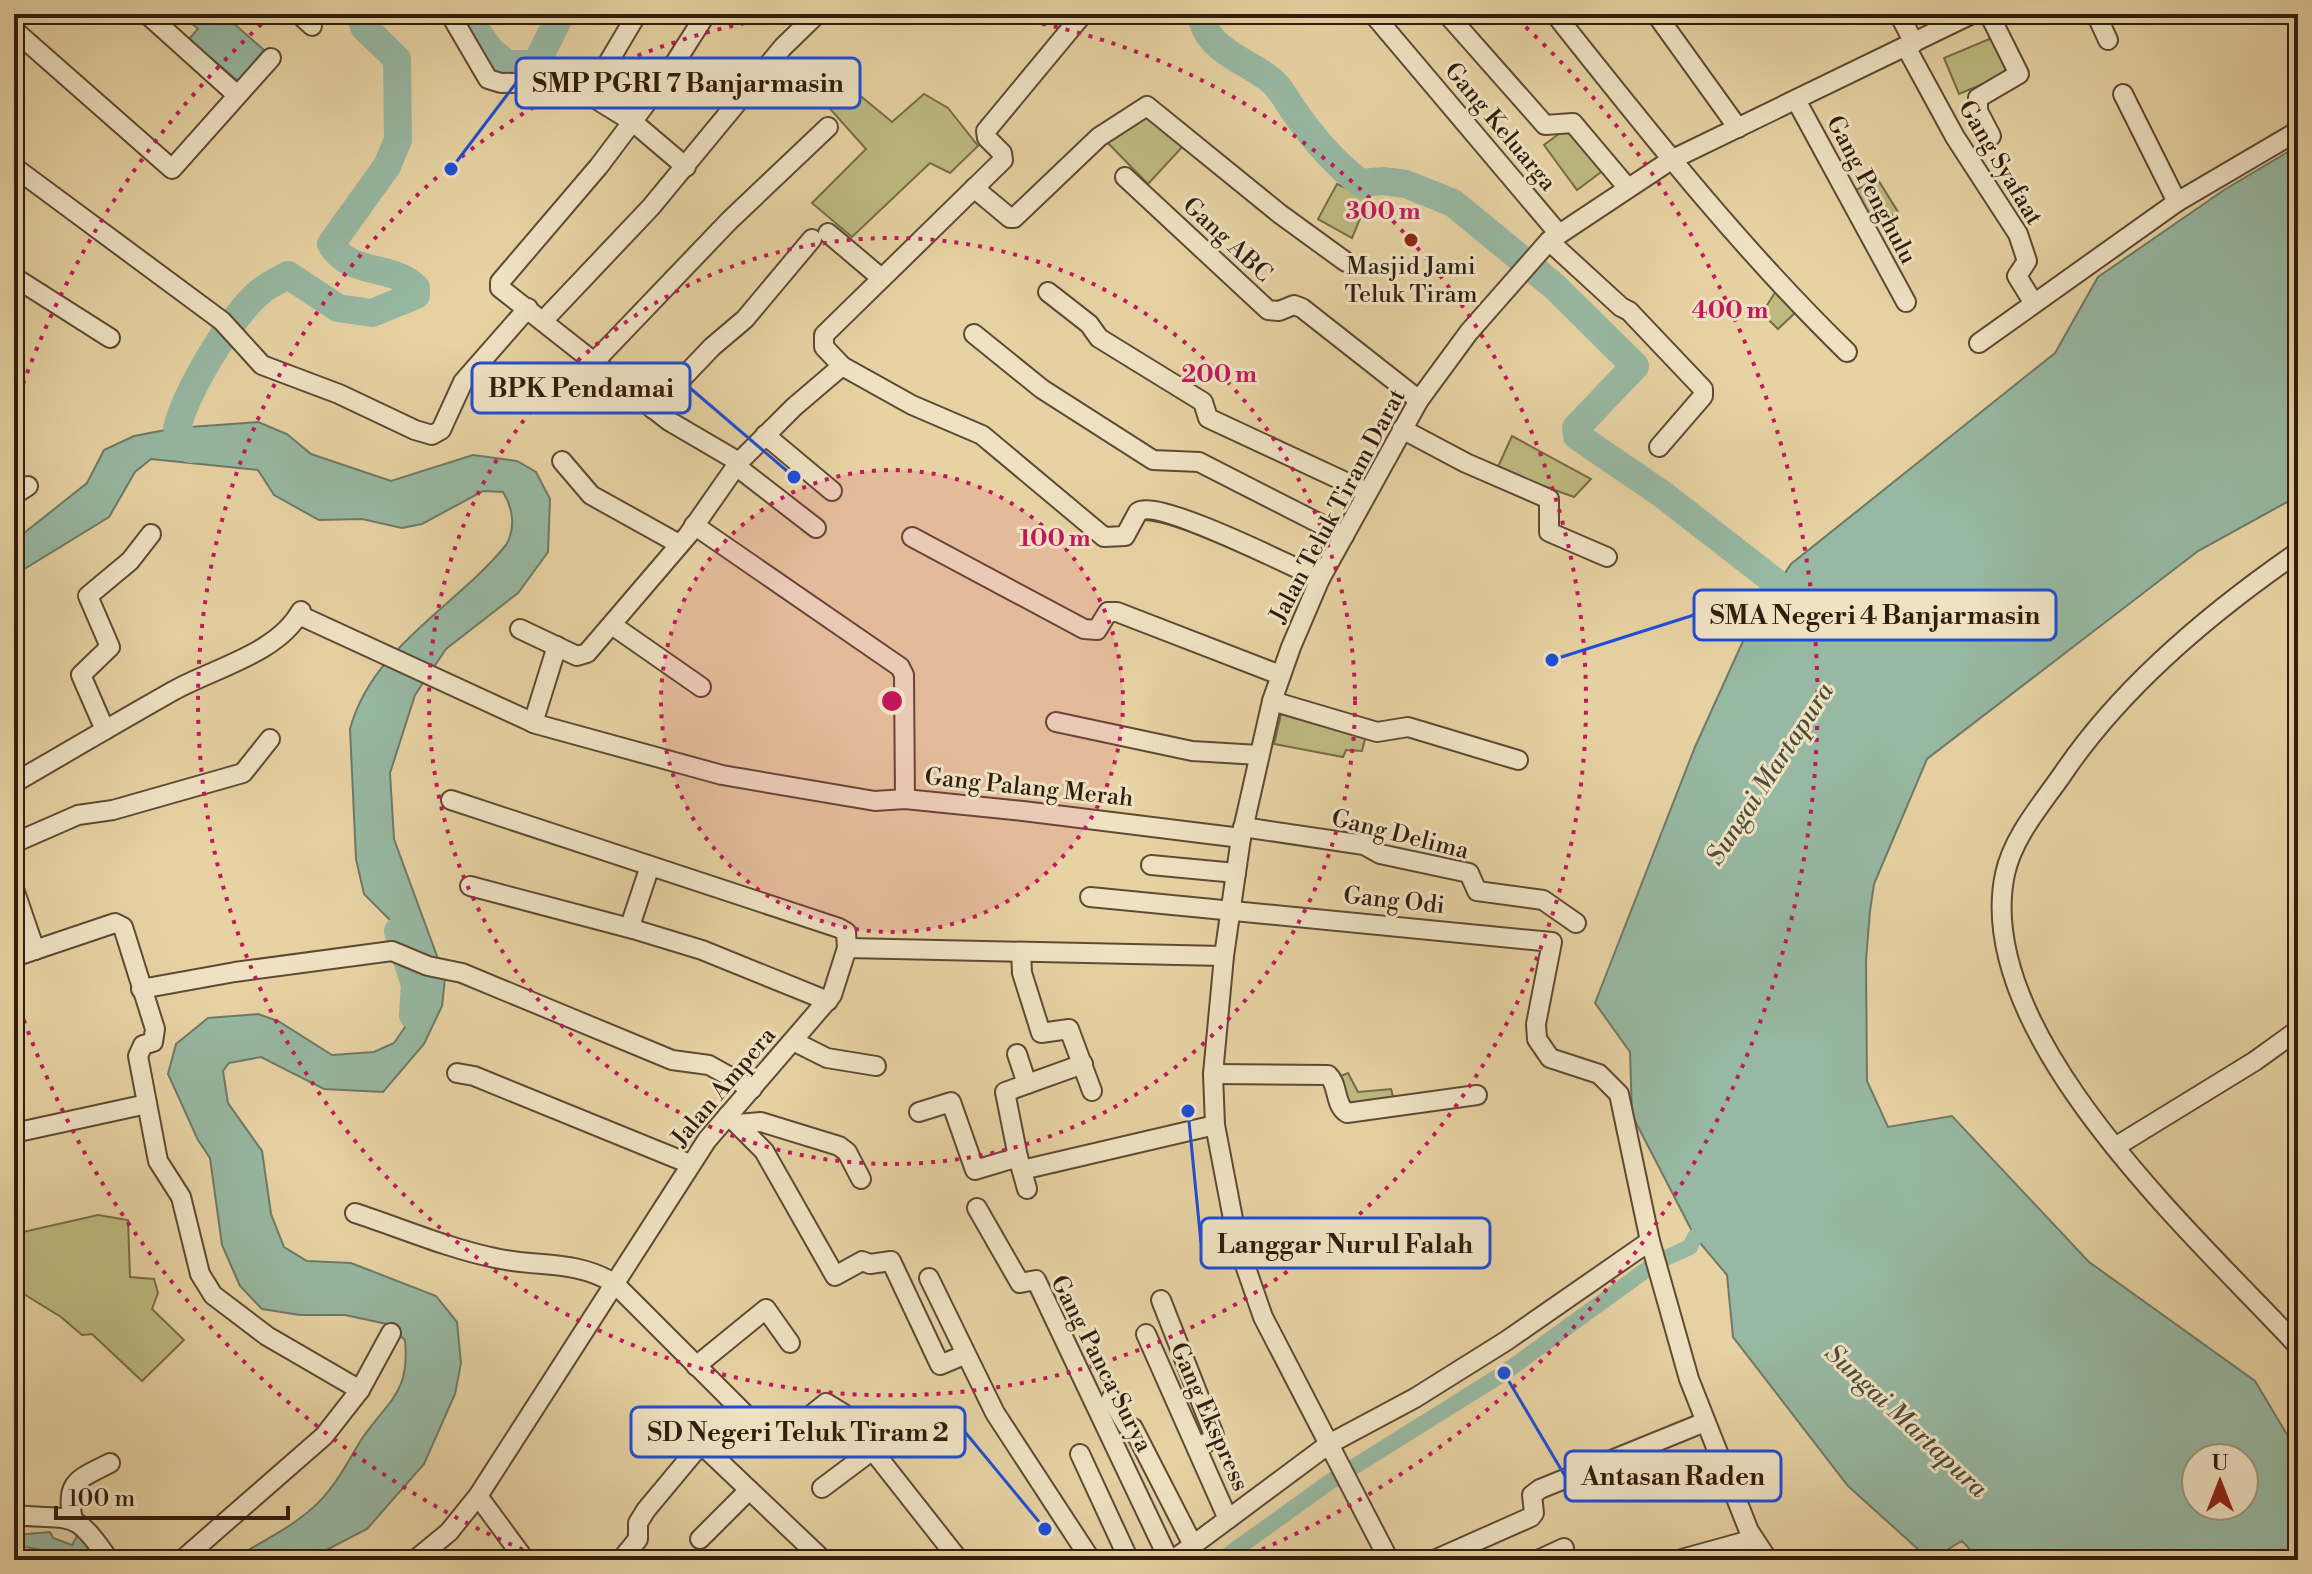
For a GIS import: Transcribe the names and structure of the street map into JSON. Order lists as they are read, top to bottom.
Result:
{
  "streets": {
    "street": [
      "Gang Keluarga",
      "Gang Syafaat",
      "Gang Penghulu",
      "Gang ABC",
      "Jalan Teluk Tiram Darat",
      "Gang Palang Merah",
      "Gang Delima",
      "Gang Odi",
      "Jalan Ampera",
      "Gang Panca Surya",
      "Gang Ekspress"
    ]
  },
  "crossings": [
    ["Gang Keluarga", "Jalan Teluk Tiram Darat"],
    ["Gang Syafaat", "Jalan Teluk Tiram Darat"],
    ["Gang Penghulu", "Jalan Teluk Tiram Darat"],
    ["Gang ABC", "Jalan Teluk Tiram Darat"],
    ["Jalan Teluk Tiram Darat", "Gang Palang Merah"],
    ["Jalan Teluk Tiram Darat", "Gang Delima"],
    ["Jalan Teluk Tiram Darat", "Gang Odi"],
    ["Gang Palang Merah", "Gang Delima"]
  ],
  "water": ["Sungai Martapura"],
  "places": [
    "SMP PGRI 7 Banjarmasin",
    "Masjid Jami Teluk Tiram",
    "BPK Pendamai",
    "SMA Negeri 4 Banjarmasin",
    "Langgar Nurul Falah",
    "Antasan Raden",
    "SD Negeri Teluk Tiram 2"
  ],
  "scale_bar": "100 m",
  "north": "top",
  "rings": [
    "300 m",
    "400 m",
    "200 m",
    "100 m"
  ]
}
